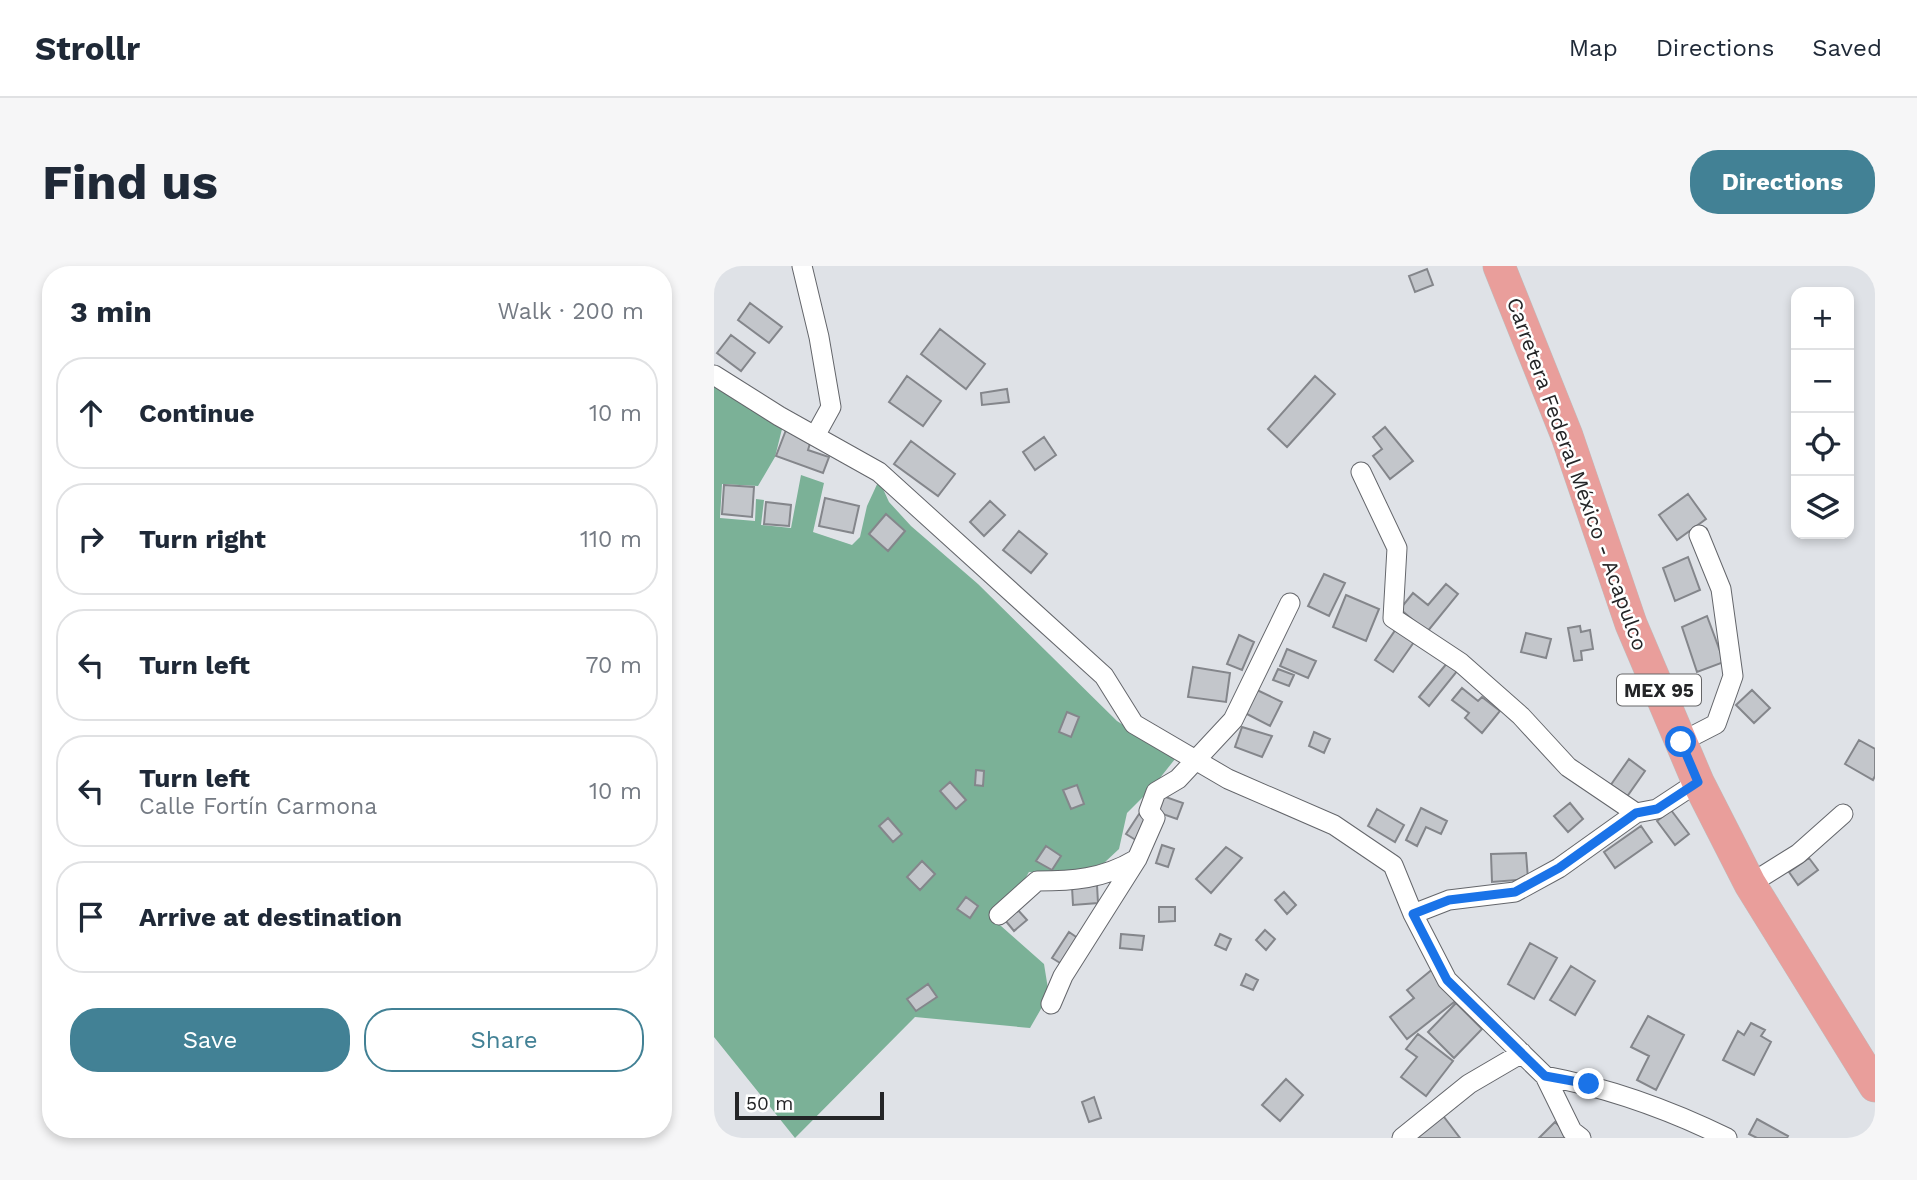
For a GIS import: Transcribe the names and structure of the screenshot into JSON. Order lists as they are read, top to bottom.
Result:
{
  "streets": {
    "main road": ["Carretera Federal México - Acapulco", "MEX 95"]
  },
  "scale_bar": "50 m",
  "page": {
    "header": "Strollr",
    "nav": ["Map", "Directions", "Saved"],
    "buttons": [
      "Directions",
      ["Save", "Share"]
    ],
    "title": "Find us",
    "heading": ["3 min", "Walk · 200 m"],
    "map_buttons": ["+", "−"],
    "list": [
      ["Continue", "10 m"],
      ["Turn right", "110 m"],
      ["Turn left", "70 m"],
      ["Turn left", "Calle Fortín Carmona", "10 m"],
      "Arrive at destination"
    ],
    "scale": "50 m"
  }
}
